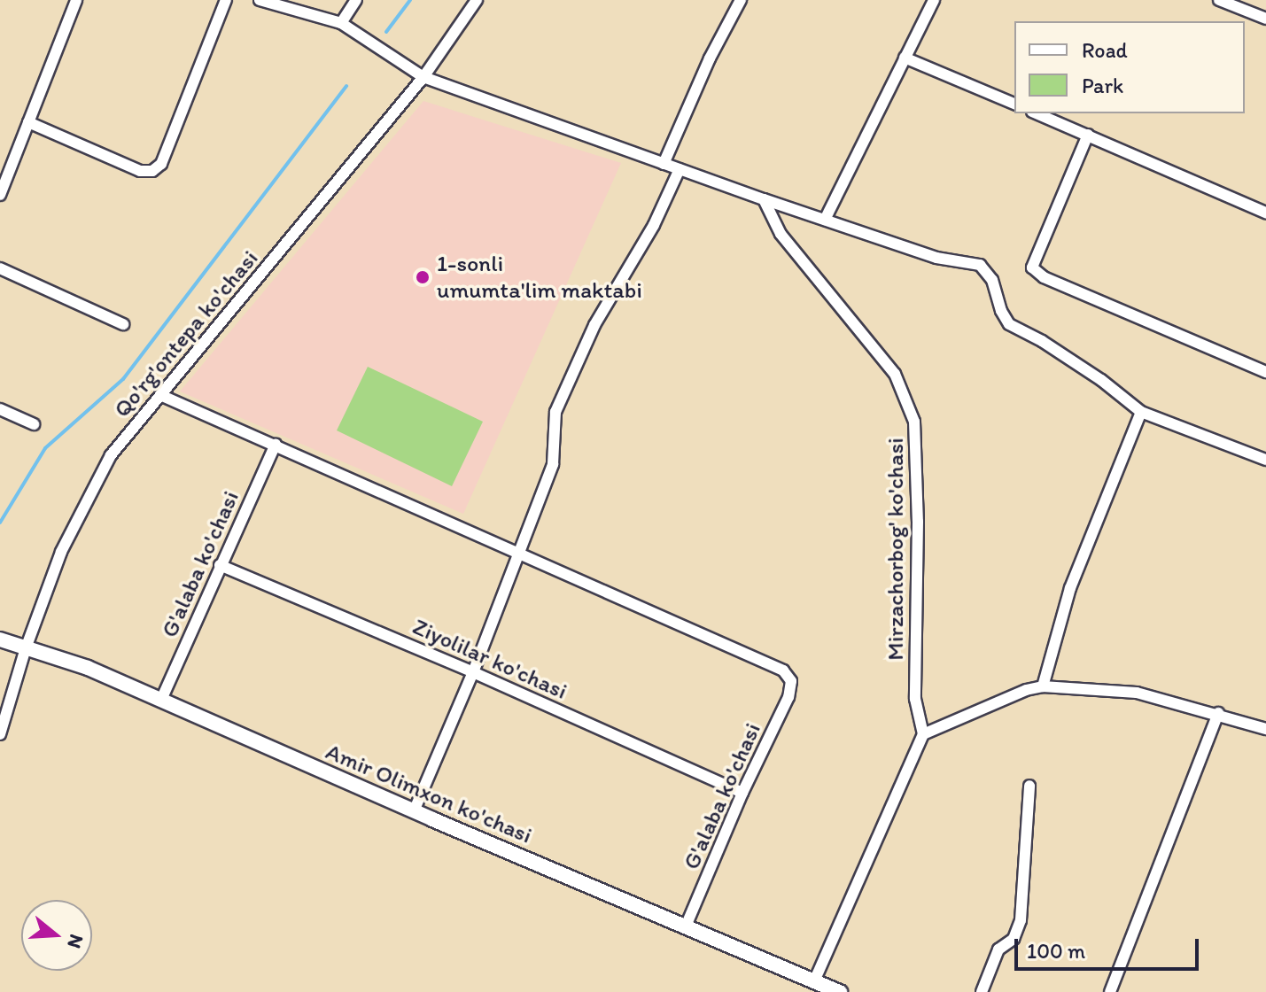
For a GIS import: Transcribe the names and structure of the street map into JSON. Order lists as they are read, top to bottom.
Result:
{
  "streets": {
    "street": [
      "Qo'rg'ontepa ko'chasi",
      "Mirzachorbog' ko'chasi",
      "G'alaba ko'chasi",
      "Ziyolilar ko'chasi",
      "Amir Olimxon ko'chasi"
    ]
  },
  "crossings": [
    ["Qo'rg'ontepa ko'chasi", "Amir Olimxon ko'chasi"],
    ["G'alaba ko'chasi", "Ziyolilar ko'chasi"],
    ["G'alaba ko'chasi", "Amir Olimxon ko'chasi"]
  ],
  "places": ["1-sonli umumta'lim maktabi"],
  "legend": ["Road", "Park"],
  "scale_bar": "100 m",
  "north": "right"
}
